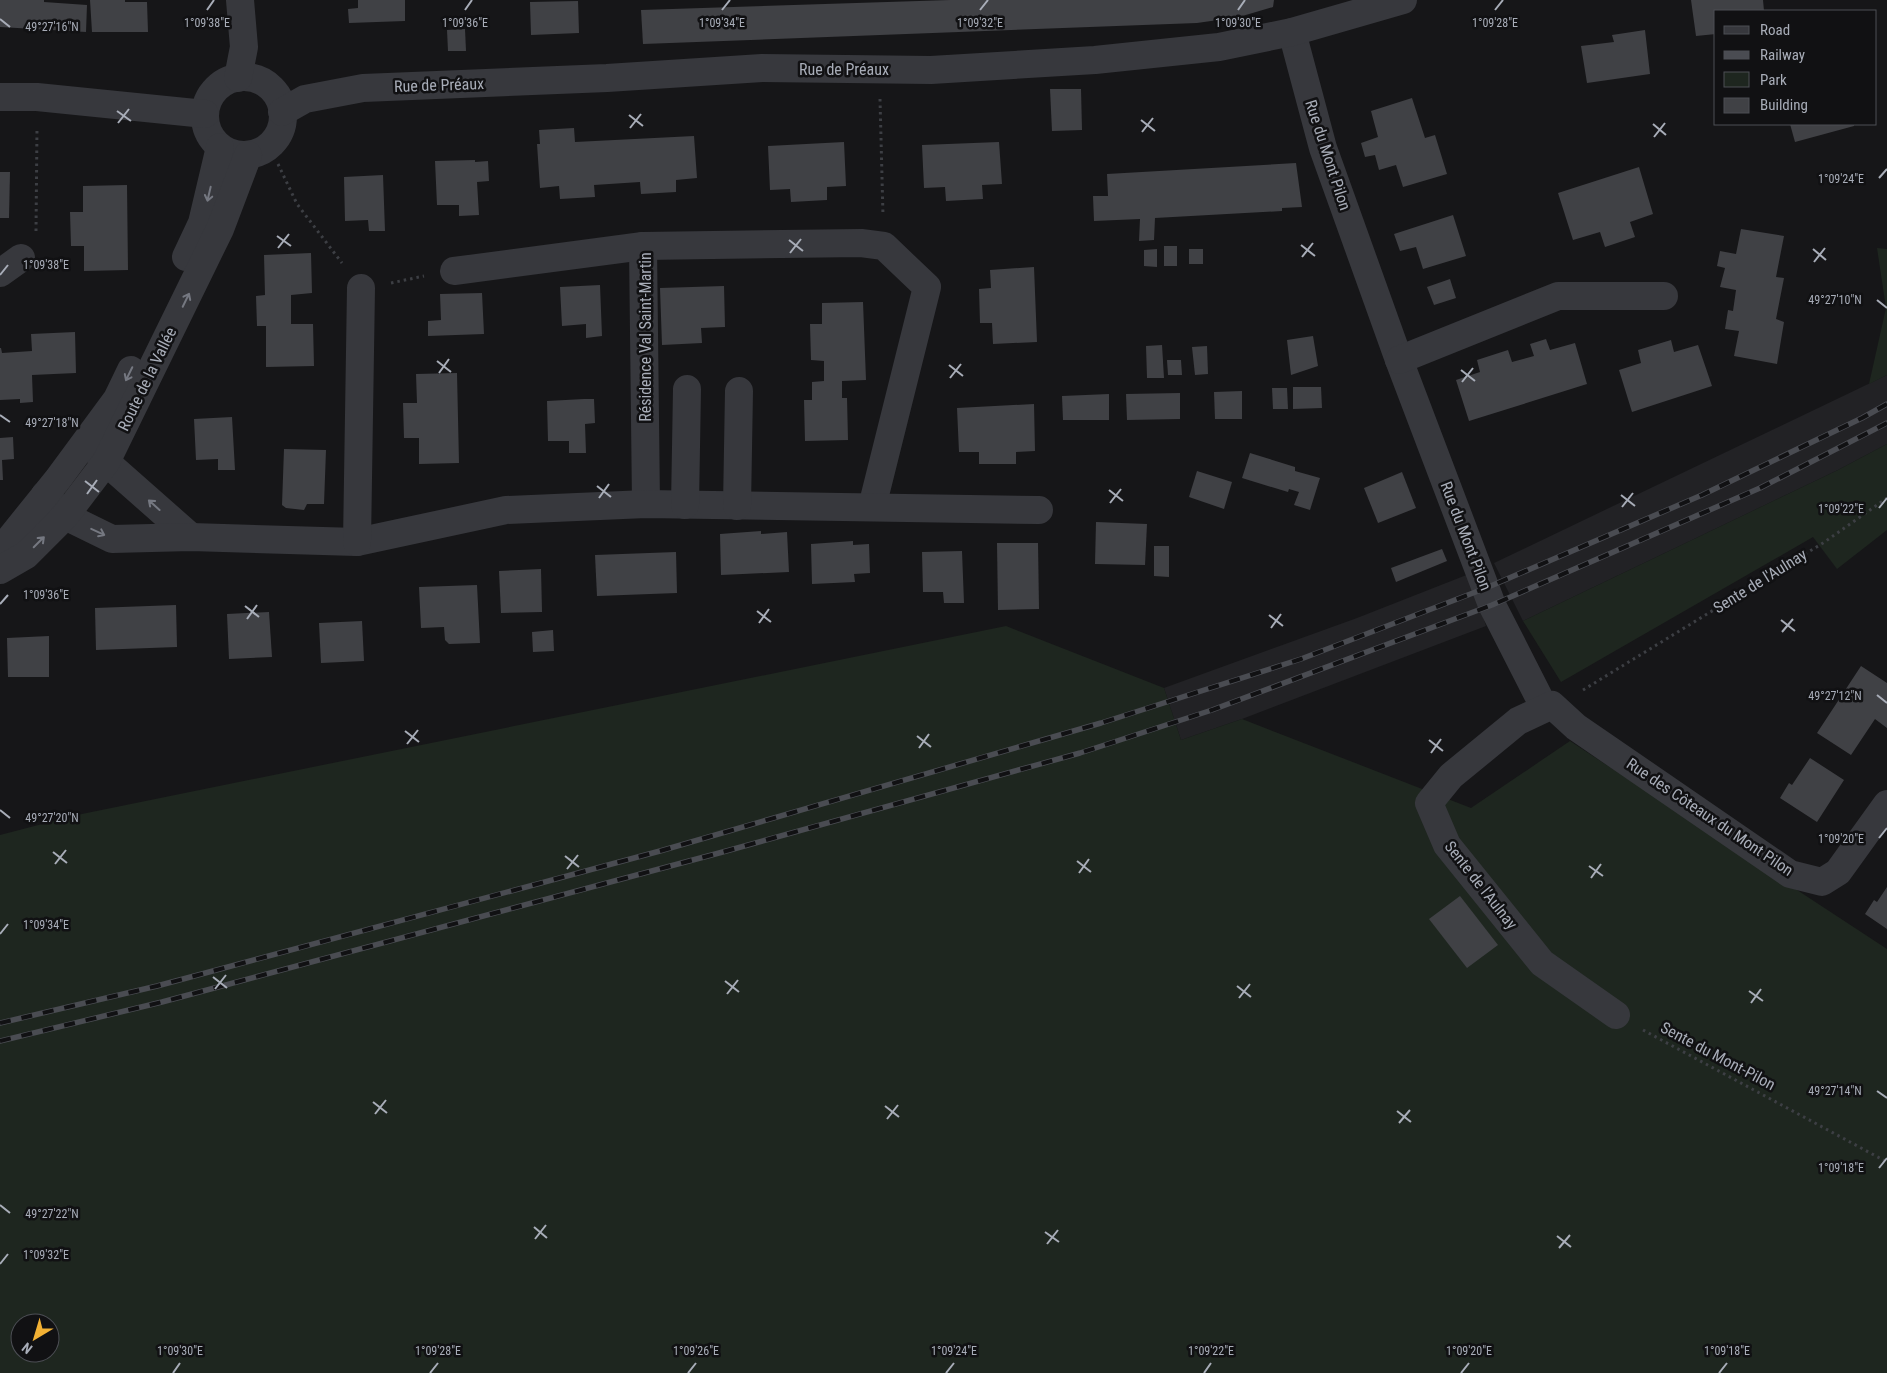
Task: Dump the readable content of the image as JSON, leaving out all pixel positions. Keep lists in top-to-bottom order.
{
  "streets": {
    "street": [
      "Rue de Préaux",
      "Rue du Mont Pilon",
      "Résidence Val Saint-Martin",
      "Route de la Vallée",
      "Sente de l'Aulnay",
      "Rue des Côteaux du Mont Pilon"
    ],
    "path": ["Sente du Mont-Pilon"]
  },
  "crossings": [
    ["Rue de Préaux", "Rue du Mont Pilon"],
    ["Rue de Préaux", "Route de la Vallée"],
    ["Rue du Mont Pilon", "Sente de l'Aulnay"],
    ["Rue du Mont Pilon", "Rue des Côteaux du Mont Pilon"],
    ["Sente de l'Aulnay", "Rue des Côteaux du Mont Pilon"],
    ["Sente de l'Aulnay", "Sente du Mont-Pilon"]
  ],
  "legend": [
    "Road",
    "Railway",
    "Park",
    "Building"
  ],
  "north": "bottom left",
  "coordinates": [
    "1°09'38\"E",
    "1°09'36\"E",
    "1°09'34\"E",
    "1°09'32\"E",
    "1°09'30\"E",
    "1°09'28\"E",
    "49°27'16\"N",
    "1°09'24\"E",
    "49°27'10\"N",
    "49°27'18\"N",
    "1°09'22\"E",
    "49°27'12\"N",
    "49°27'20\"N",
    "1°09'20\"E",
    "49°27'14\"N",
    "1°09'18\"E",
    "49°27'22\"N",
    "1°09'26\"E"
  ]
}
